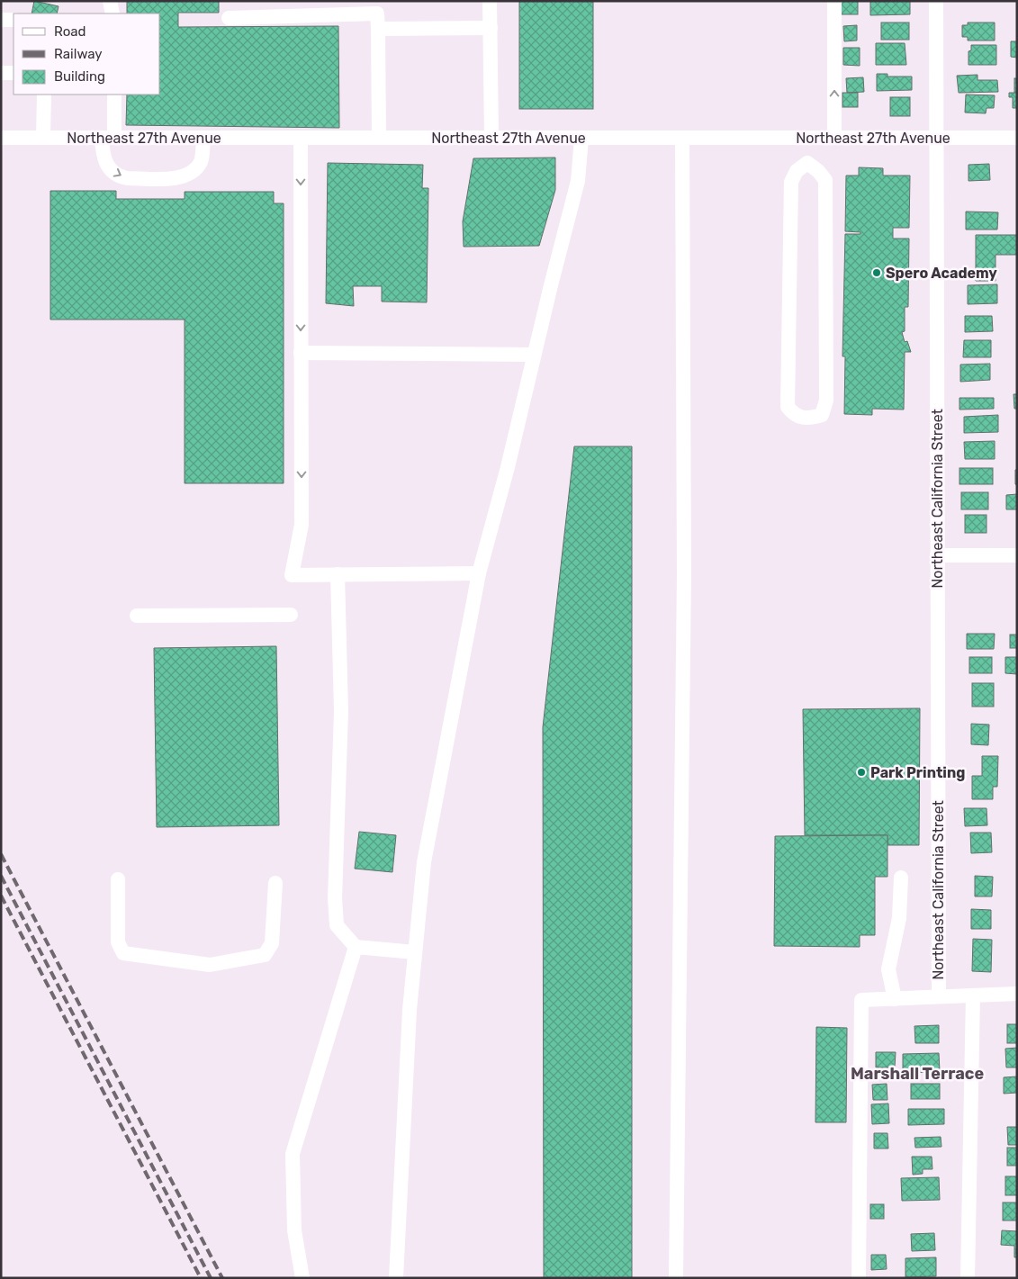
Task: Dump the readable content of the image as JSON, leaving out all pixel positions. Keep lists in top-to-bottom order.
{
  "streets": {
    "street": ["Northeast 27th Avenue", "Northeast California Street"]
  },
  "crossings": [
    ["Northeast 27th Avenue", "Northeast California Street"]
  ],
  "districts": ["Marshall Terrace"],
  "places": ["Spero Academy", "Park Printing"],
  "legend": ["Road", "Railway", "Building"]
}
